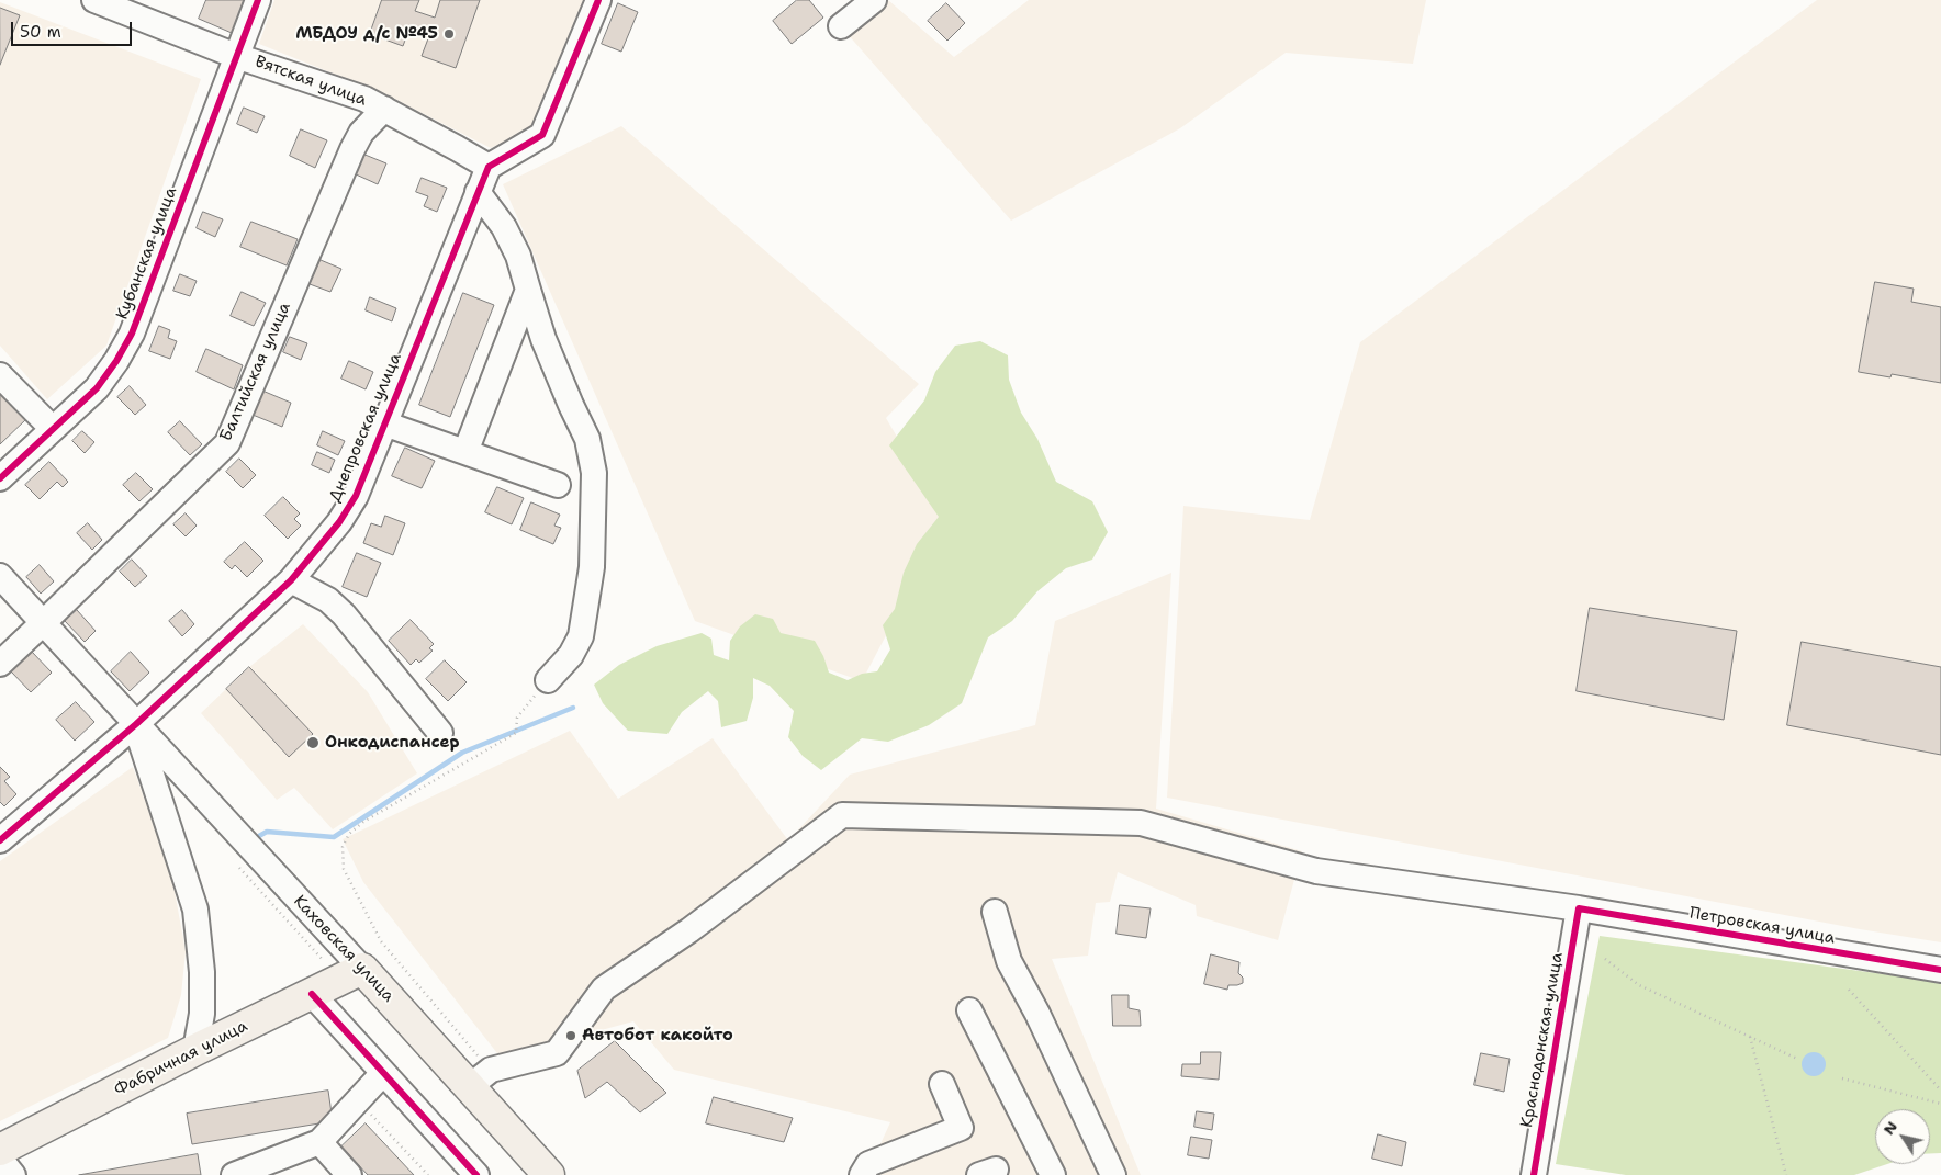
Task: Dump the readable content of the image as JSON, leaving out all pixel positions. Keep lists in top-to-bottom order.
{
  "streets": {
    "main road": ["Каховская улица", "Фабричная улица"],
    "street": [
      "Вятская улица",
      "Кубанская улица",
      "Балтийская улица",
      "Днепровская улица",
      "Петровская улица",
      "Краснодонская улица"
    ]
  },
  "crossings": [
    ["Вятская улица", "Кубанская улица"],
    ["Вятская улица", "Балтийская улица"],
    ["Вятская улица", "Днепровская улица"],
    ["Днепровская улица", "Каховская улица"],
    ["Петровская улица", "Каховская улица"],
    ["Петровская улица", "Краснодонская улица"],
    ["Каховская улица", "Фабричная улица"]
  ],
  "places": ["МБДОУ д/с №45", "Онкодиспансер", "Автобот какойто"],
  "scale_bar": "50 m",
  "north": "top left"
}
